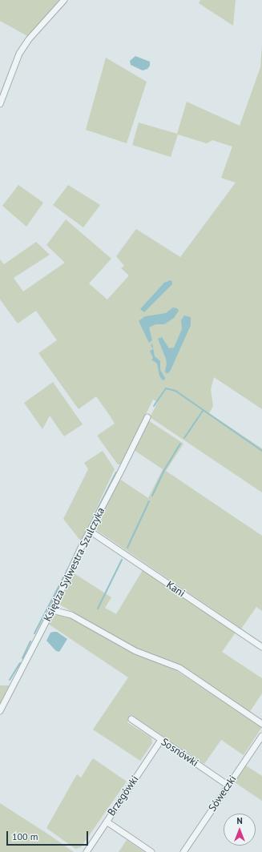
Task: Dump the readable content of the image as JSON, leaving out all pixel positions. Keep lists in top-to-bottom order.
{
  "streets": {
    "street": [
      "Księdza Sylwestra Szulczyka",
      "Kani",
      "Sosnówki",
      "Sóweczki",
      "Brzegówki"
    ]
  },
  "crossings": [
    ["Księdza Sylwestra Szulczyka", "Kani"],
    ["Sosnówki", "Sóweczki"],
    ["Sosnówki", "Brzegówki"]
  ],
  "scale_bar": "100 m",
  "north": "top"
}
